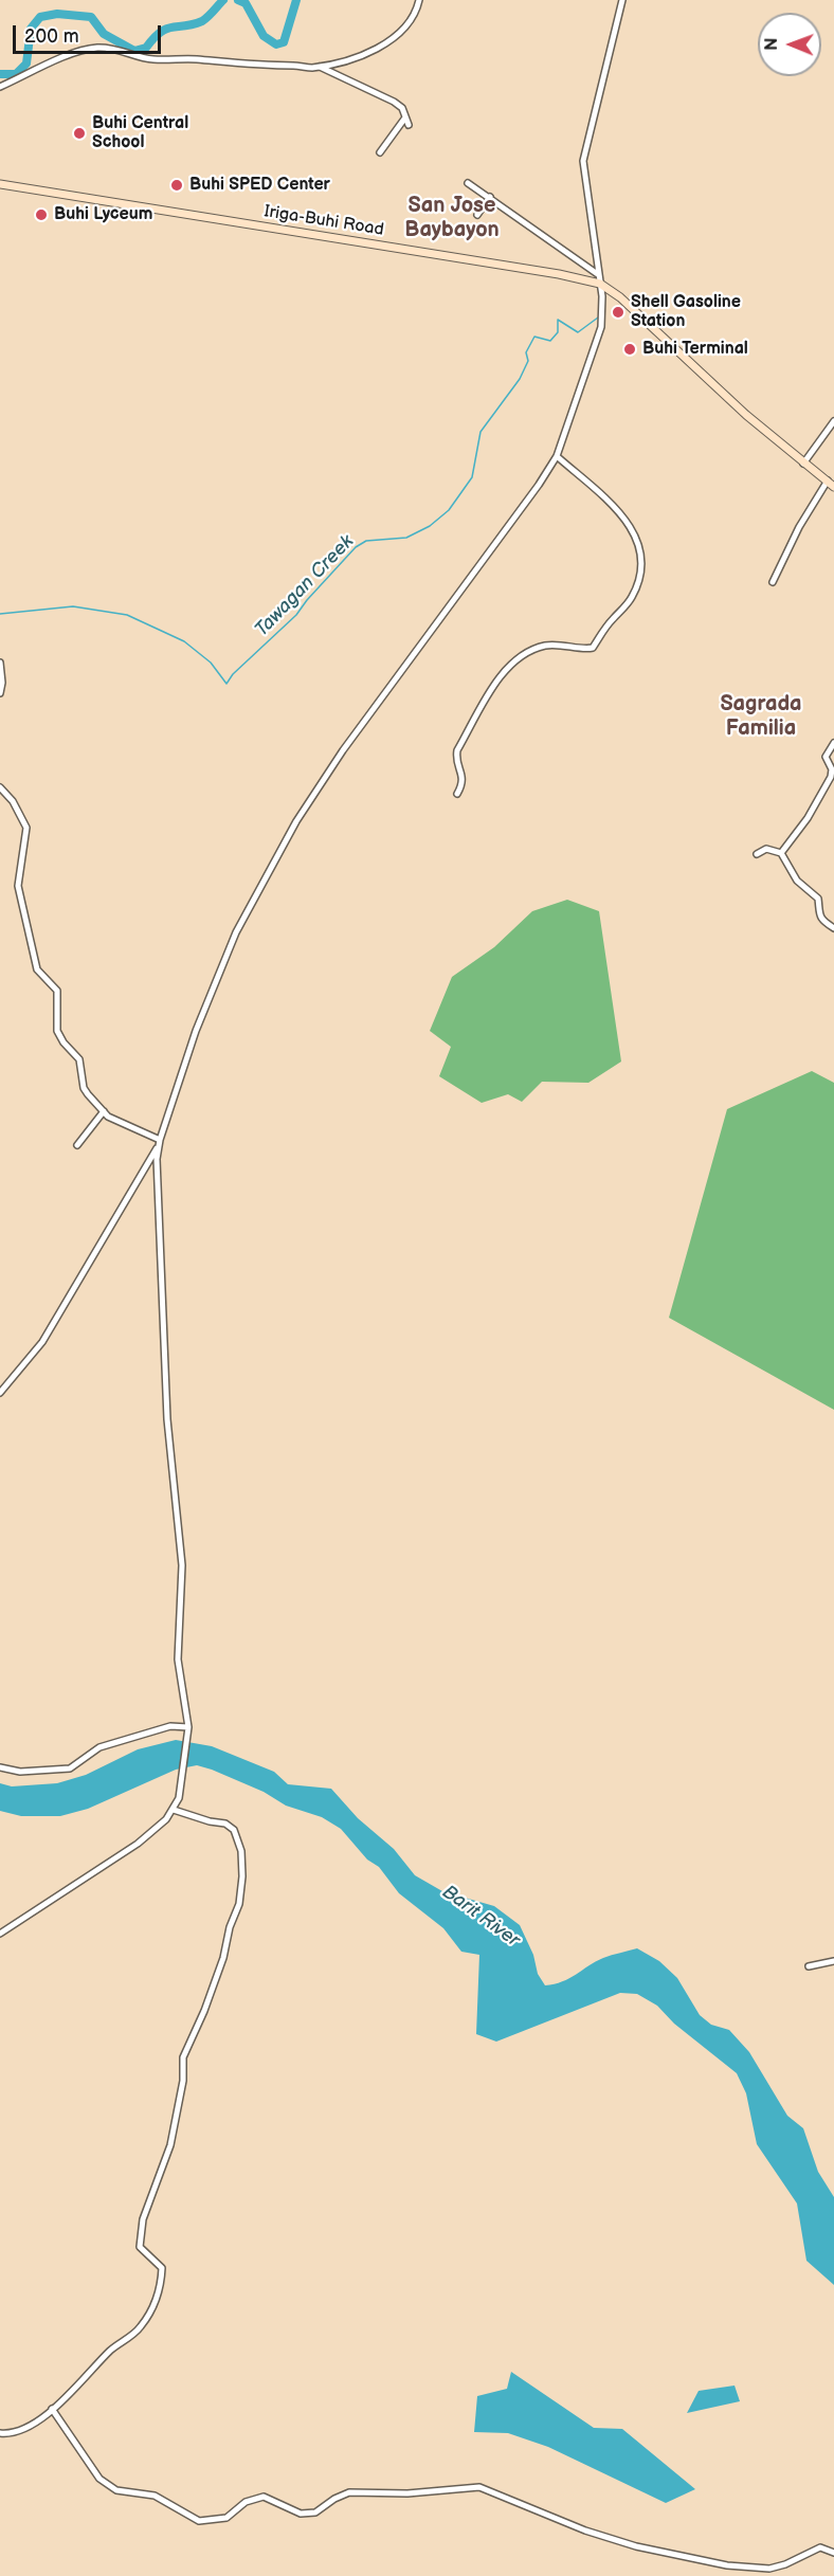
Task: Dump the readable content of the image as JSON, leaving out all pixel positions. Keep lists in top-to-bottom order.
{
  "streets": {
    "main road": ["Iriga-Buhi Road"]
  },
  "districts": ["San Jose Baybayon", "Sagrada Familia"],
  "water": ["Tawagan Creek", "Barit River"],
  "places": [
    "Buhi Central School",
    "Buhi SPED Center",
    "Buhi Lyceum",
    "Shell Gasoline Station",
    "Buhi Terminal"
  ],
  "scale_bar": "200 m",
  "north": "left"
}
